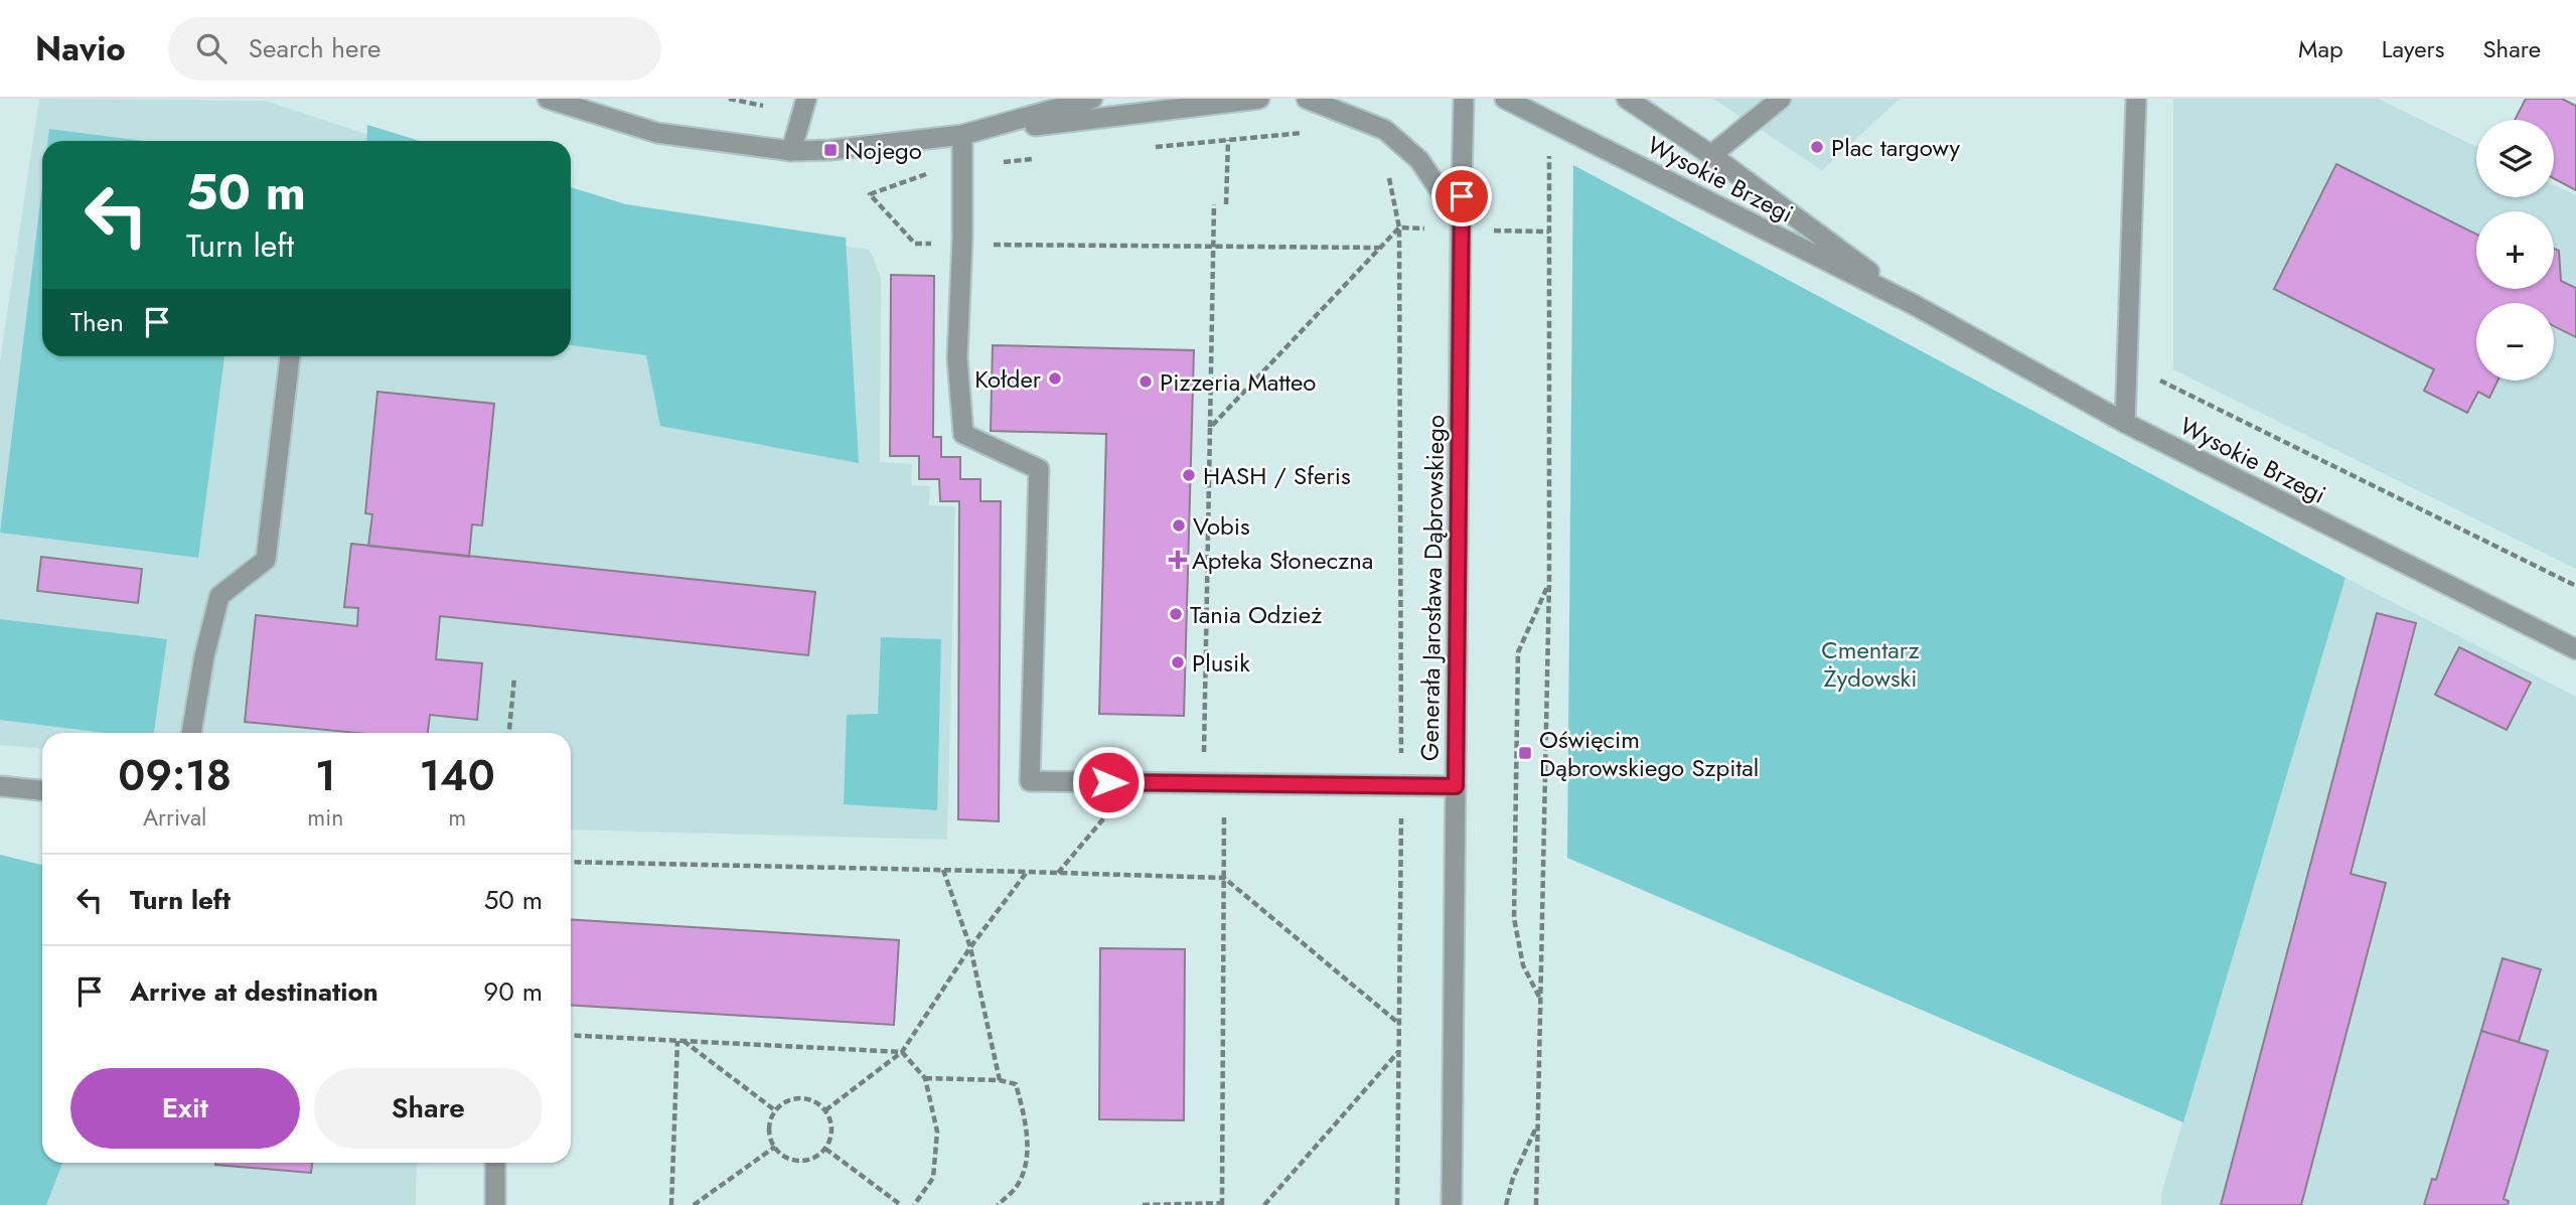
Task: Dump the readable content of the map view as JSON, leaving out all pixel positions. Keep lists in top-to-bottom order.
{
  "streets": {
    "street": ["Wysokie Brzegi", "Generała Jarosława Dąbrowskiego"]
  },
  "parks": ["Cmentarz Żydowski"],
  "places": {
    "other": [
      "Plac targowy",
      "Kołder",
      "Pizzeria Matteo",
      "HASH / Sferis",
      "Vobis",
      "Tania Odzież",
      "Plusik"
    ],
    "transit": ["Nojego", "Oświęcim Dąbrowskiego Szpital"],
    "health": ["Apteka Słoneczna"]
  },
  "page": {
    "header": "Navio",
    "search": "Search here",
    "nav": ["Map", "Layers", "Share"],
    "map_buttons": ["+", "−"],
    "turn": ["50 m", "Turn left"],
    "then": "Then",
    "eta": [
      "09:18",
      "Arrival",
      "1",
      "min",
      "140",
      "m"
    ],
    "list": [
      {
        "name": "Turn left",
        "value": "50 m"
      },
      {
        "name": "Arrive at destination",
        "value": "90 m"
      }
    ],
    "buttons": ["Exit", "Share"]
  }
}
